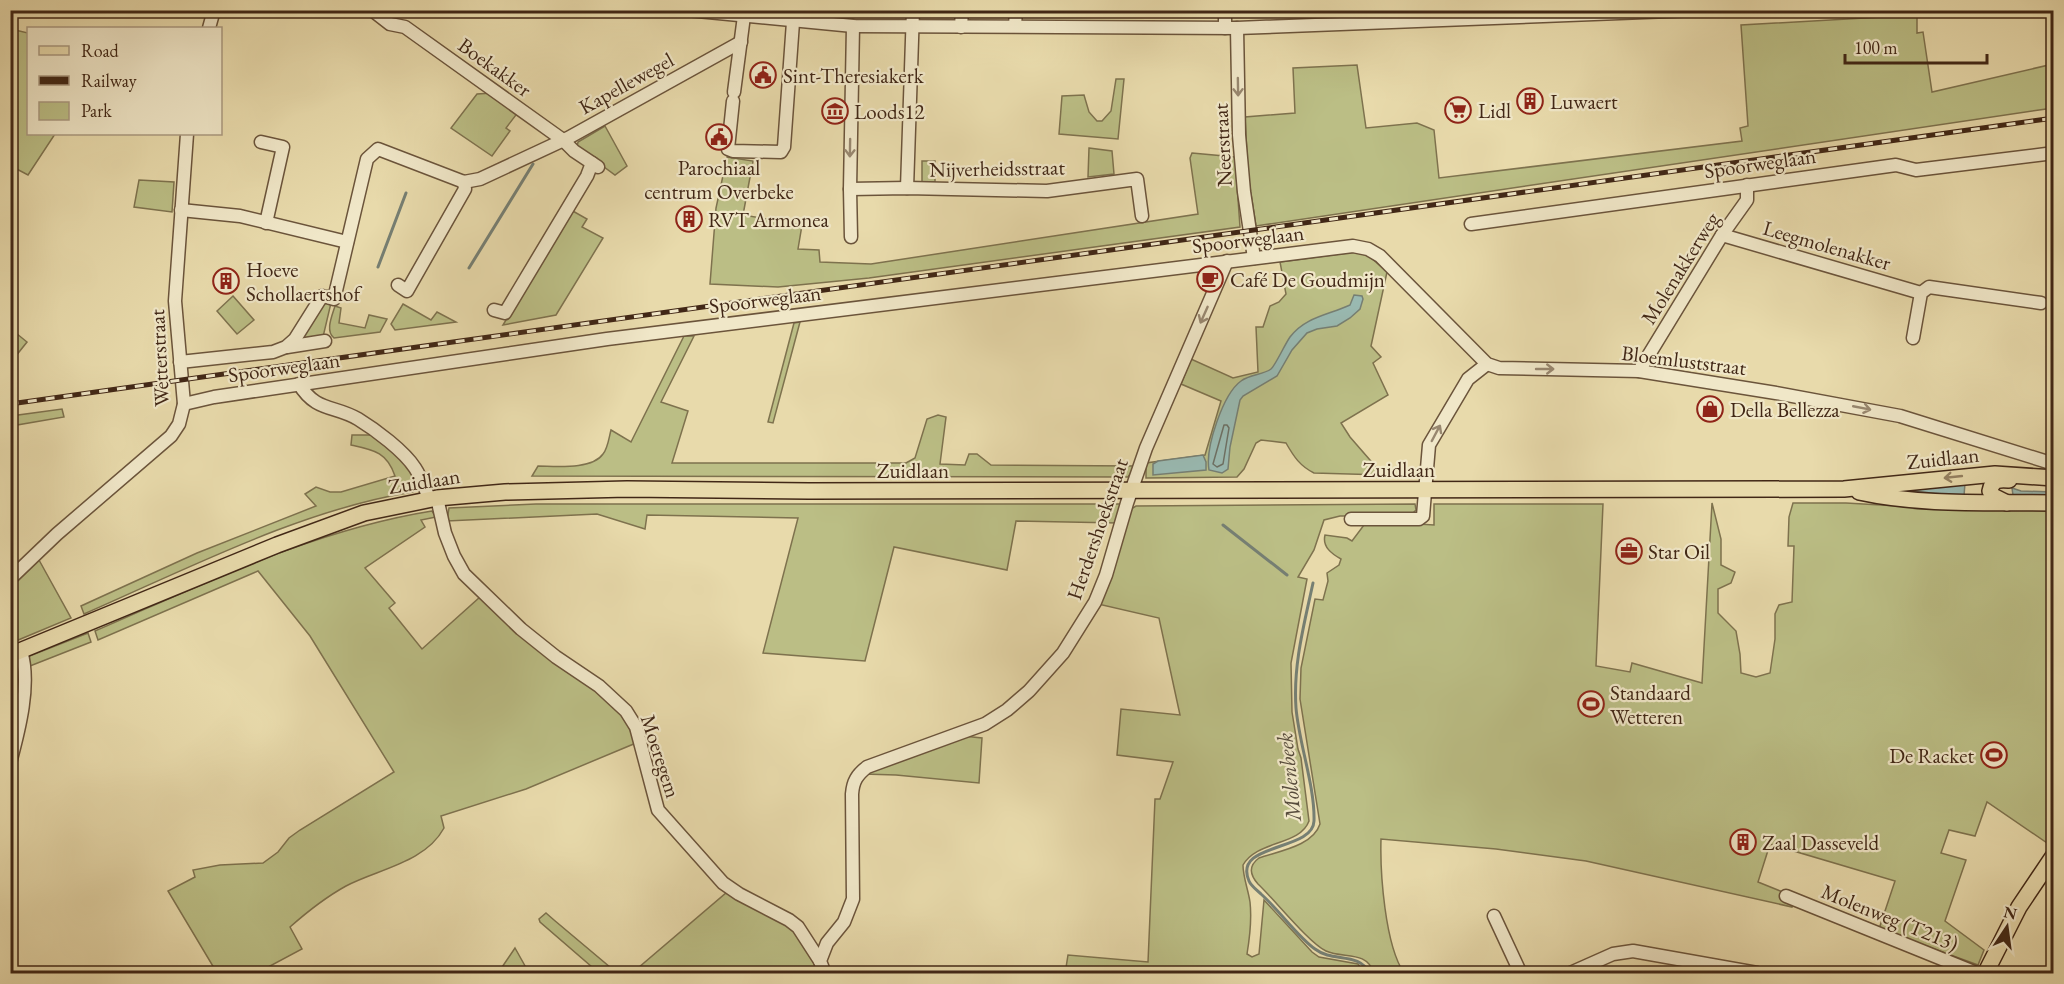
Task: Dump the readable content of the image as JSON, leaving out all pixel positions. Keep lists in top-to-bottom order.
{
  "streets": {
    "main road": ["Zuidlaan"],
    "street": [
      "Boekakker",
      "Kapellewegel",
      "Neerstraat",
      "Spoorweglaan",
      "Nijverheidsstraat",
      "Leegmolenakker",
      "Molenakkerweg",
      "Wetterstraat",
      "Bloemluststraat",
      "Herdershoekstraat",
      "Moeregem",
      "Molenweg (T213)"
    ]
  },
  "crossings": [
    ["Boekakker", "Kapellewegel"],
    ["Neerstraat", "Spoorweglaan"],
    ["Spoorweglaan", "Molenakkerweg"],
    ["Spoorweglaan", "Wetterstraat"],
    ["Spoorweglaan", "Bloemluststraat"],
    ["Spoorweglaan", "Herdershoekstraat"],
    ["Spoorweglaan", "Moeregem"],
    ["Leegmolenakker", "Molenakkerweg"],
    ["Molenakkerweg", "Bloemluststraat"],
    ["Bloemluststraat", "Zuidlaan"],
    ["Zuidlaan", "Herdershoekstraat"],
    ["Zuidlaan", "Moeregem"],
    ["Herdershoekstraat", "Moeregem"]
  ],
  "one_way": ["Neerstraat", "Bloemluststraat"],
  "water": ["Molenbeek"],
  "places": {
    "public building": ["Sint-Theresiakerk", "Parochiaal centrum Overbeke"],
    "building": [
      "Luwaert",
      "RVT Armonea",
      "Hoeve Schollaertshof",
      "Zaal Dasseveld"
    ],
    "supermarket": ["Lidl"],
    "museum": ["Loods12"],
    "cafe": ["Café De Goudmijn"],
    "shop": ["Della Bellezza"],
    "office": ["Star Oil"],
    "sports": ["Standaard Wetteren", "De Racket"]
  },
  "legend": ["Road", "Railway", "Park"],
  "scale_bar": "100 m",
  "north": "top"
}
